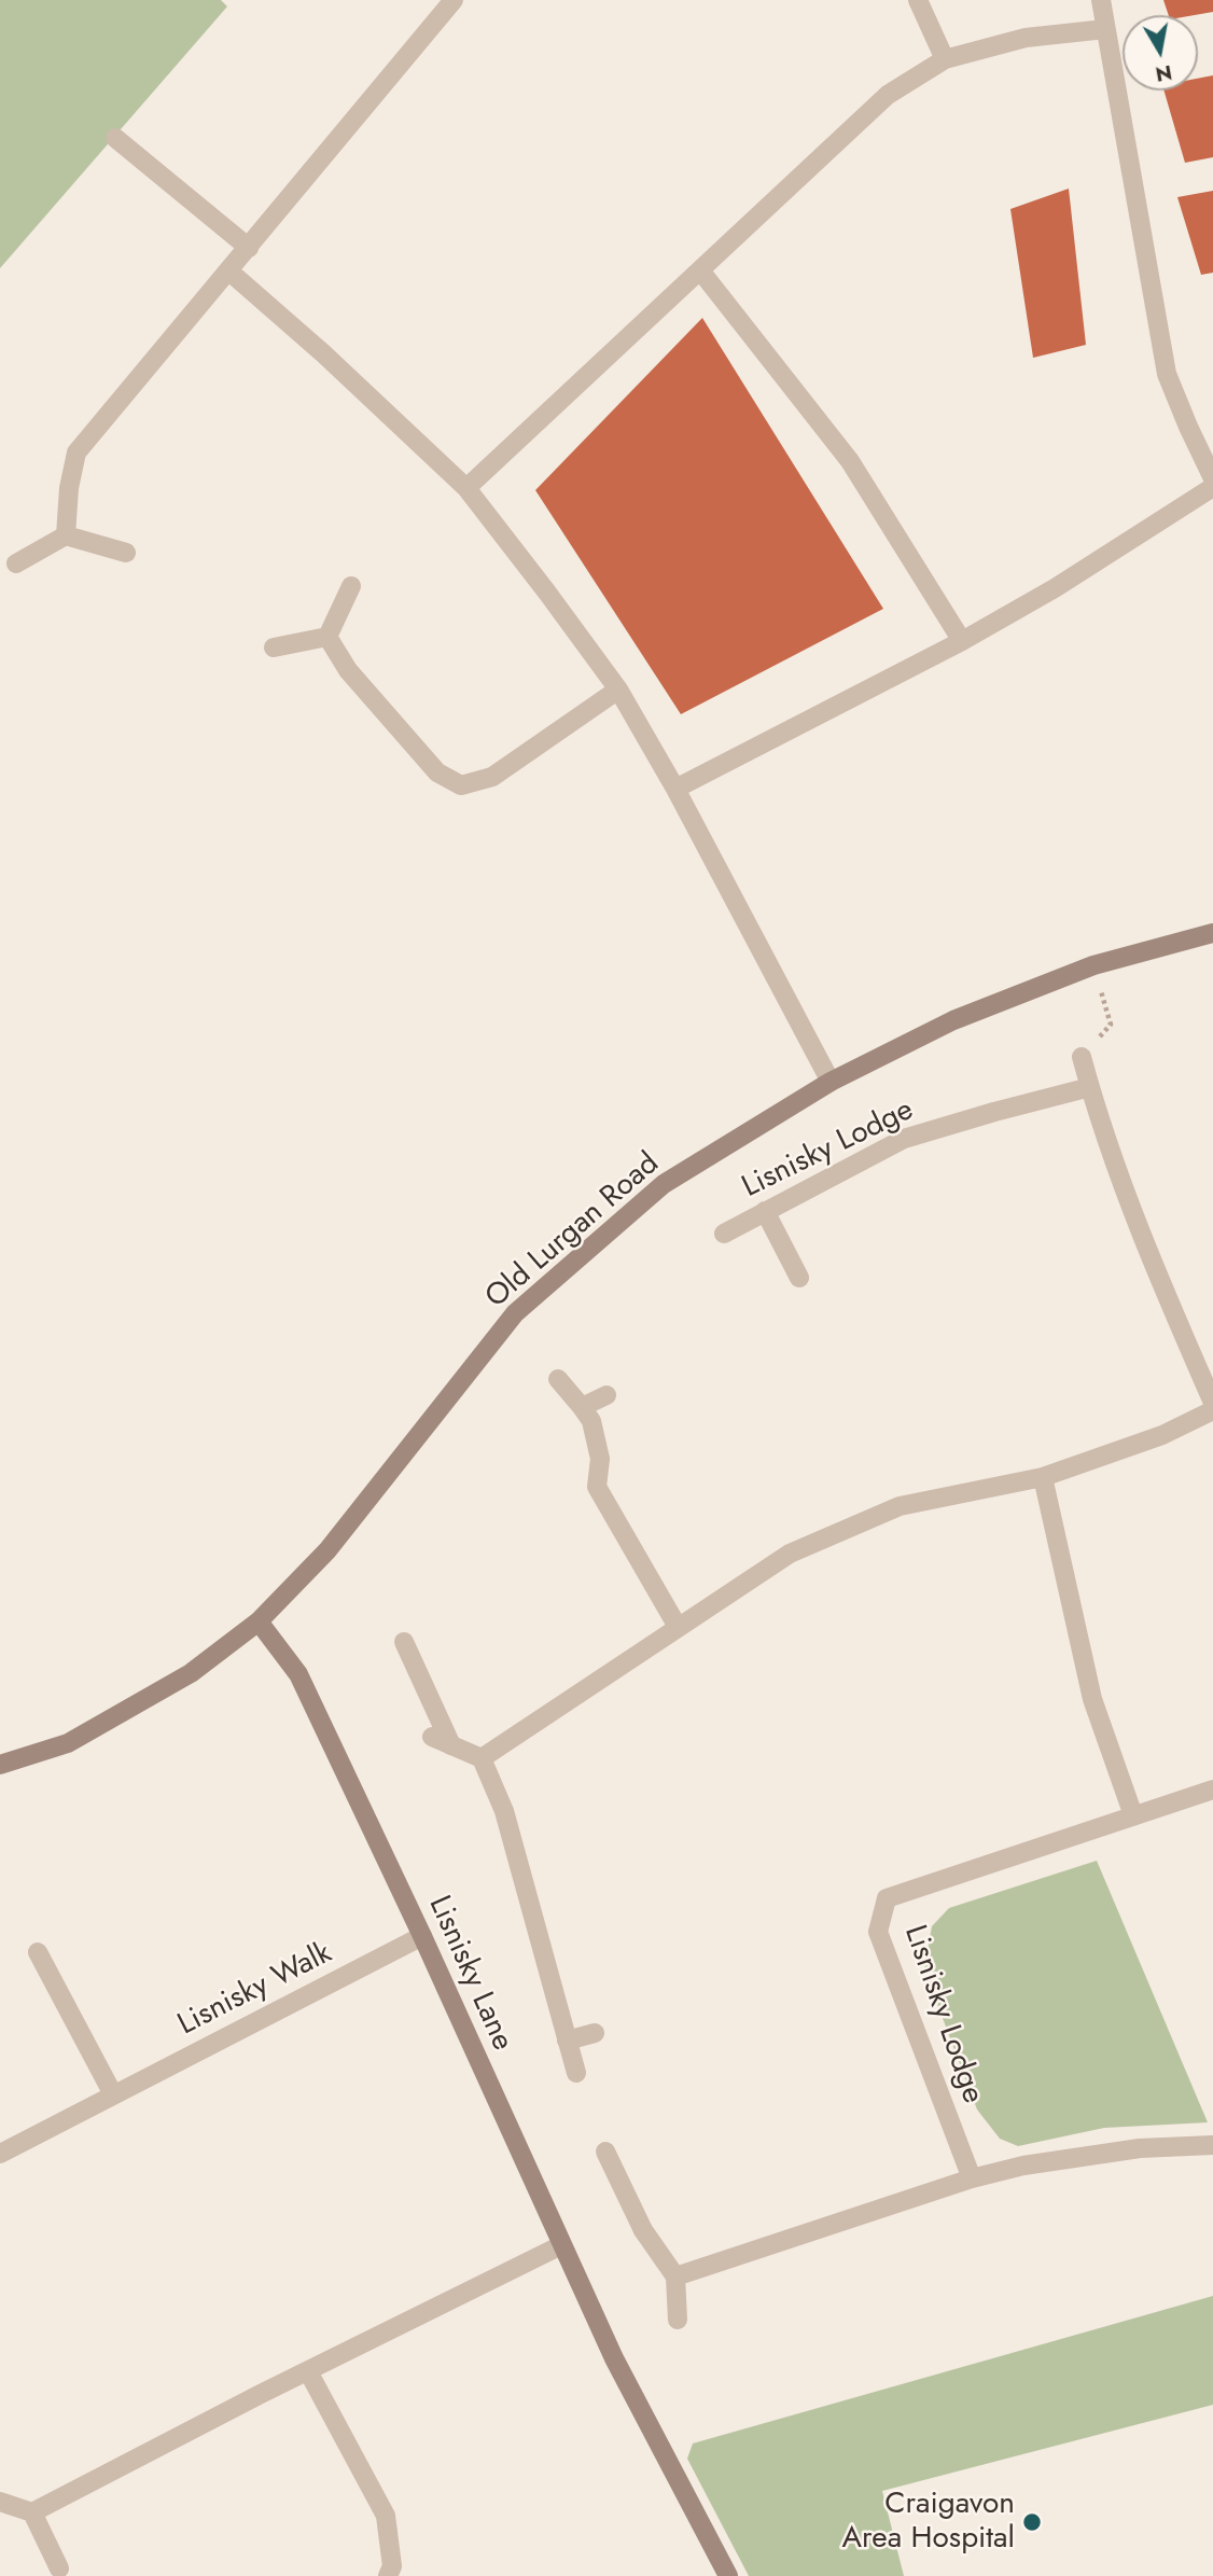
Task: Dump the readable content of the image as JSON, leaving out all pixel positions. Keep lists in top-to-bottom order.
{
  "streets": {
    "street": [
      "Lisnisky Lodge",
      "Old Lurgan Road",
      "Lisnisky Lane",
      "Lisnisky Walk"
    ]
  },
  "crossings": [
    ["Old Lurgan Road", "Lisnisky Lane"],
    ["Lisnisky Lane", "Lisnisky Walk"]
  ],
  "places": ["Craigavon Area Hospital"],
  "north": "bottom"
}
